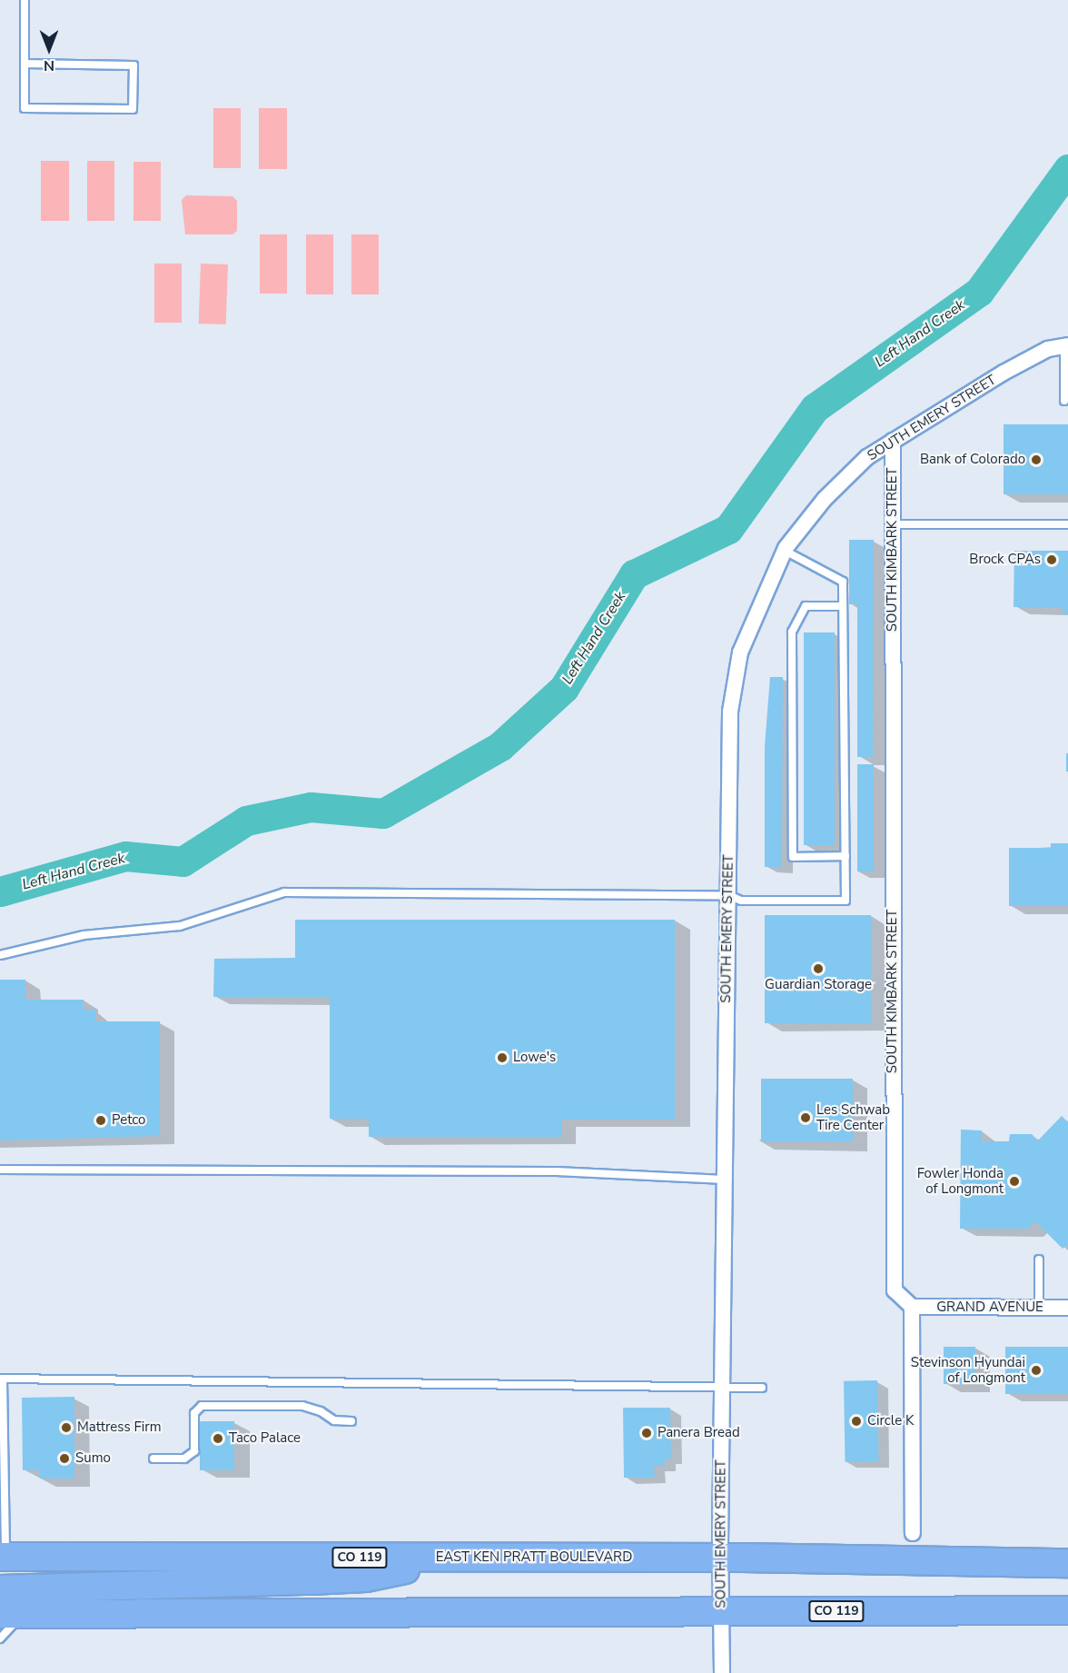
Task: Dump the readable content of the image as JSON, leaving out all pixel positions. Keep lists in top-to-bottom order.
{
  "streets": {
    "highway": ["CO 119", "EAST KEN PRATT BOULEVARD"],
    "street": ["SOUTH EMERY STREET", "SOUTH KIMBARK STREET", "GRAND AVENUE"]
  },
  "crossings": [
    ["SOUTH EMERY STREET", "SOUTH KIMBARK STREET"],
    ["SOUTH EMERY STREET", "CO 119"],
    ["SOUTH EMERY STREET", "EAST KEN PRATT BOULEVARD"],
    ["SOUTH KIMBARK STREET", "GRAND AVENUE"]
  ],
  "water": ["Left Hand Creek"],
  "places": [
    "Bank of Colorado",
    "Brock CPAs",
    "Guardian Storage",
    "Lowe's",
    "Les Schwab Tire Center",
    "Petco",
    "Fowler Honda of Longmont",
    "Stevinson Hyundai of Longmont",
    "Circle K",
    "Mattress Firm",
    "Panera Bread",
    "Taco Palace",
    "Sumo"
  ],
  "north": "bottom"
}
